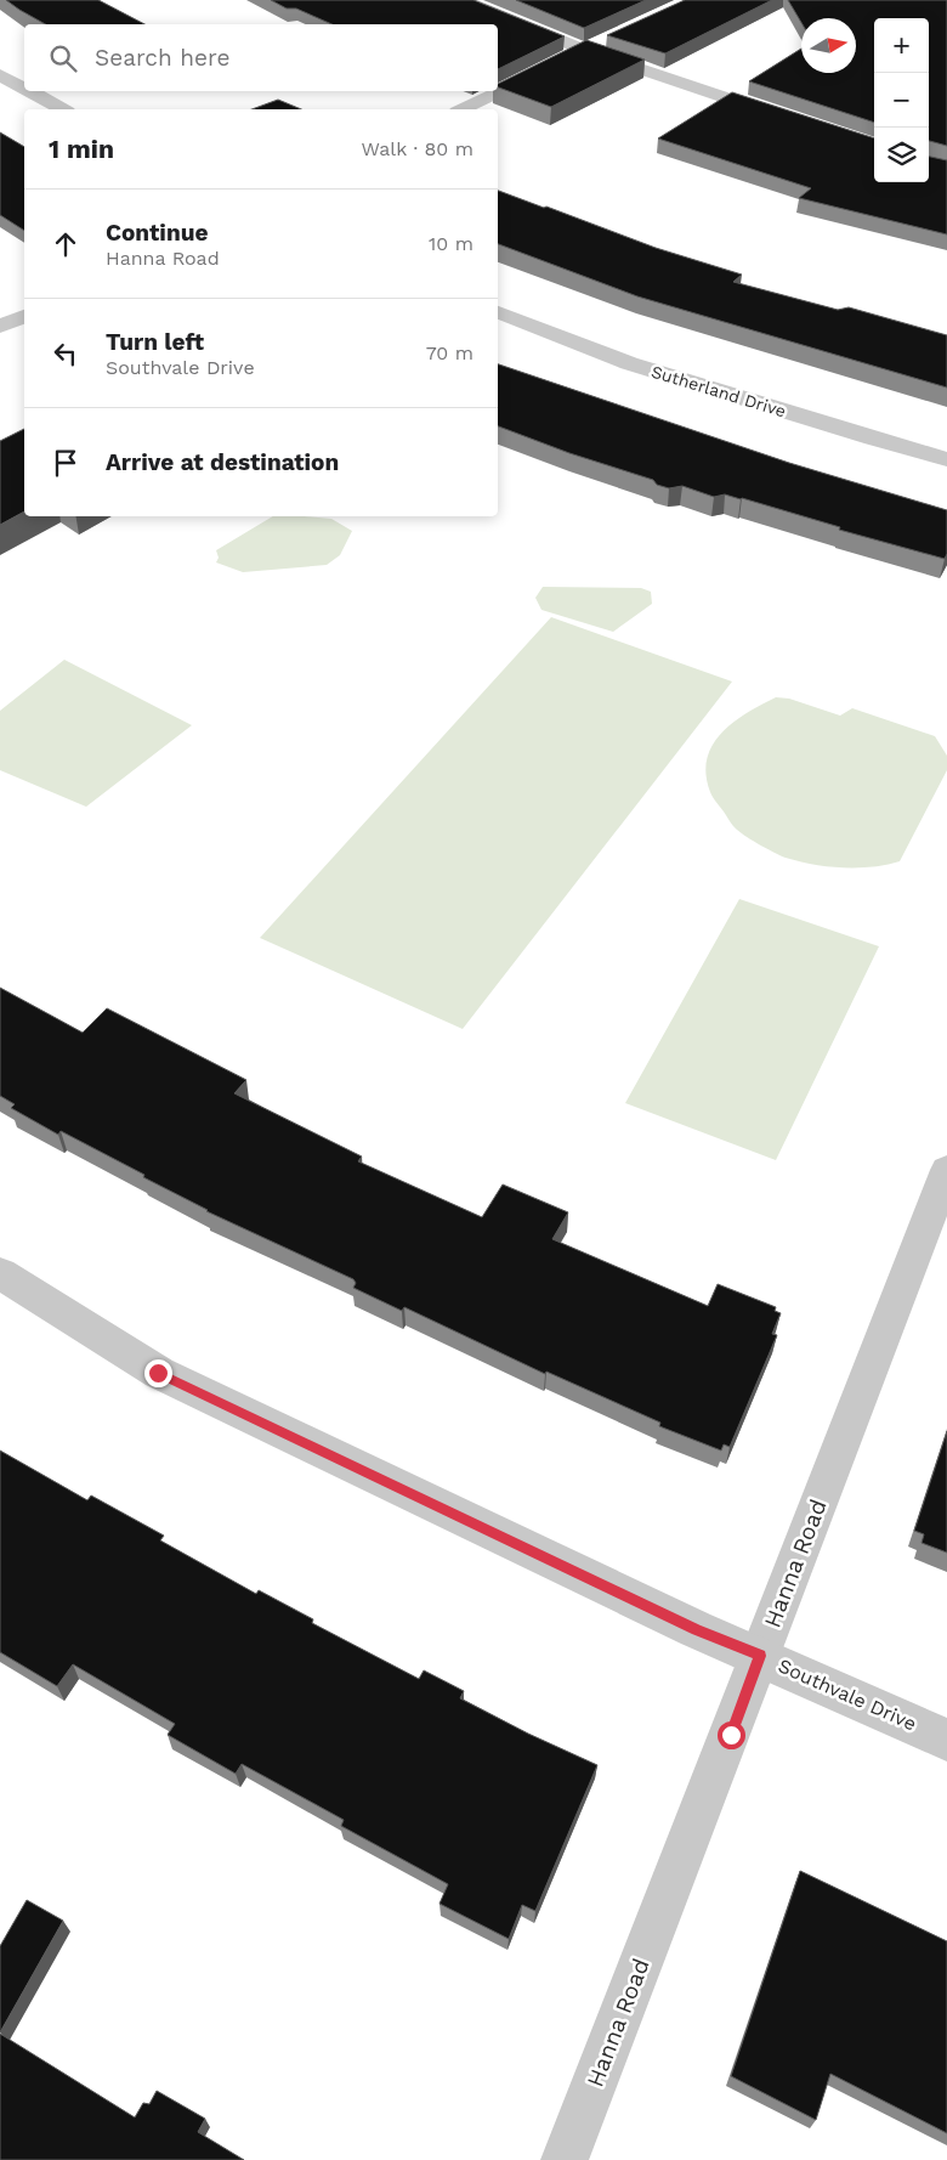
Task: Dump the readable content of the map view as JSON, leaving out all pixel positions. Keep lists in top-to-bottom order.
{
  "streets": {
    "street": ["Sutherland Drive", "Hanna Road", "Southvale Drive"]
  },
  "crossings": [
    ["Hanna Road", "Southvale Drive"]
  ],
  "north": "right",
  "page": {
    "map_buttons": ["+", "−"],
    "search": "Search here",
    "heading": ["1 min", "Walk · 80 m"],
    "list": [
      ["Continue", "Hanna Road", "10 m"],
      ["Turn left", "Southvale Drive", "70 m"],
      "Arrive at destination"
    ]
  }
}
